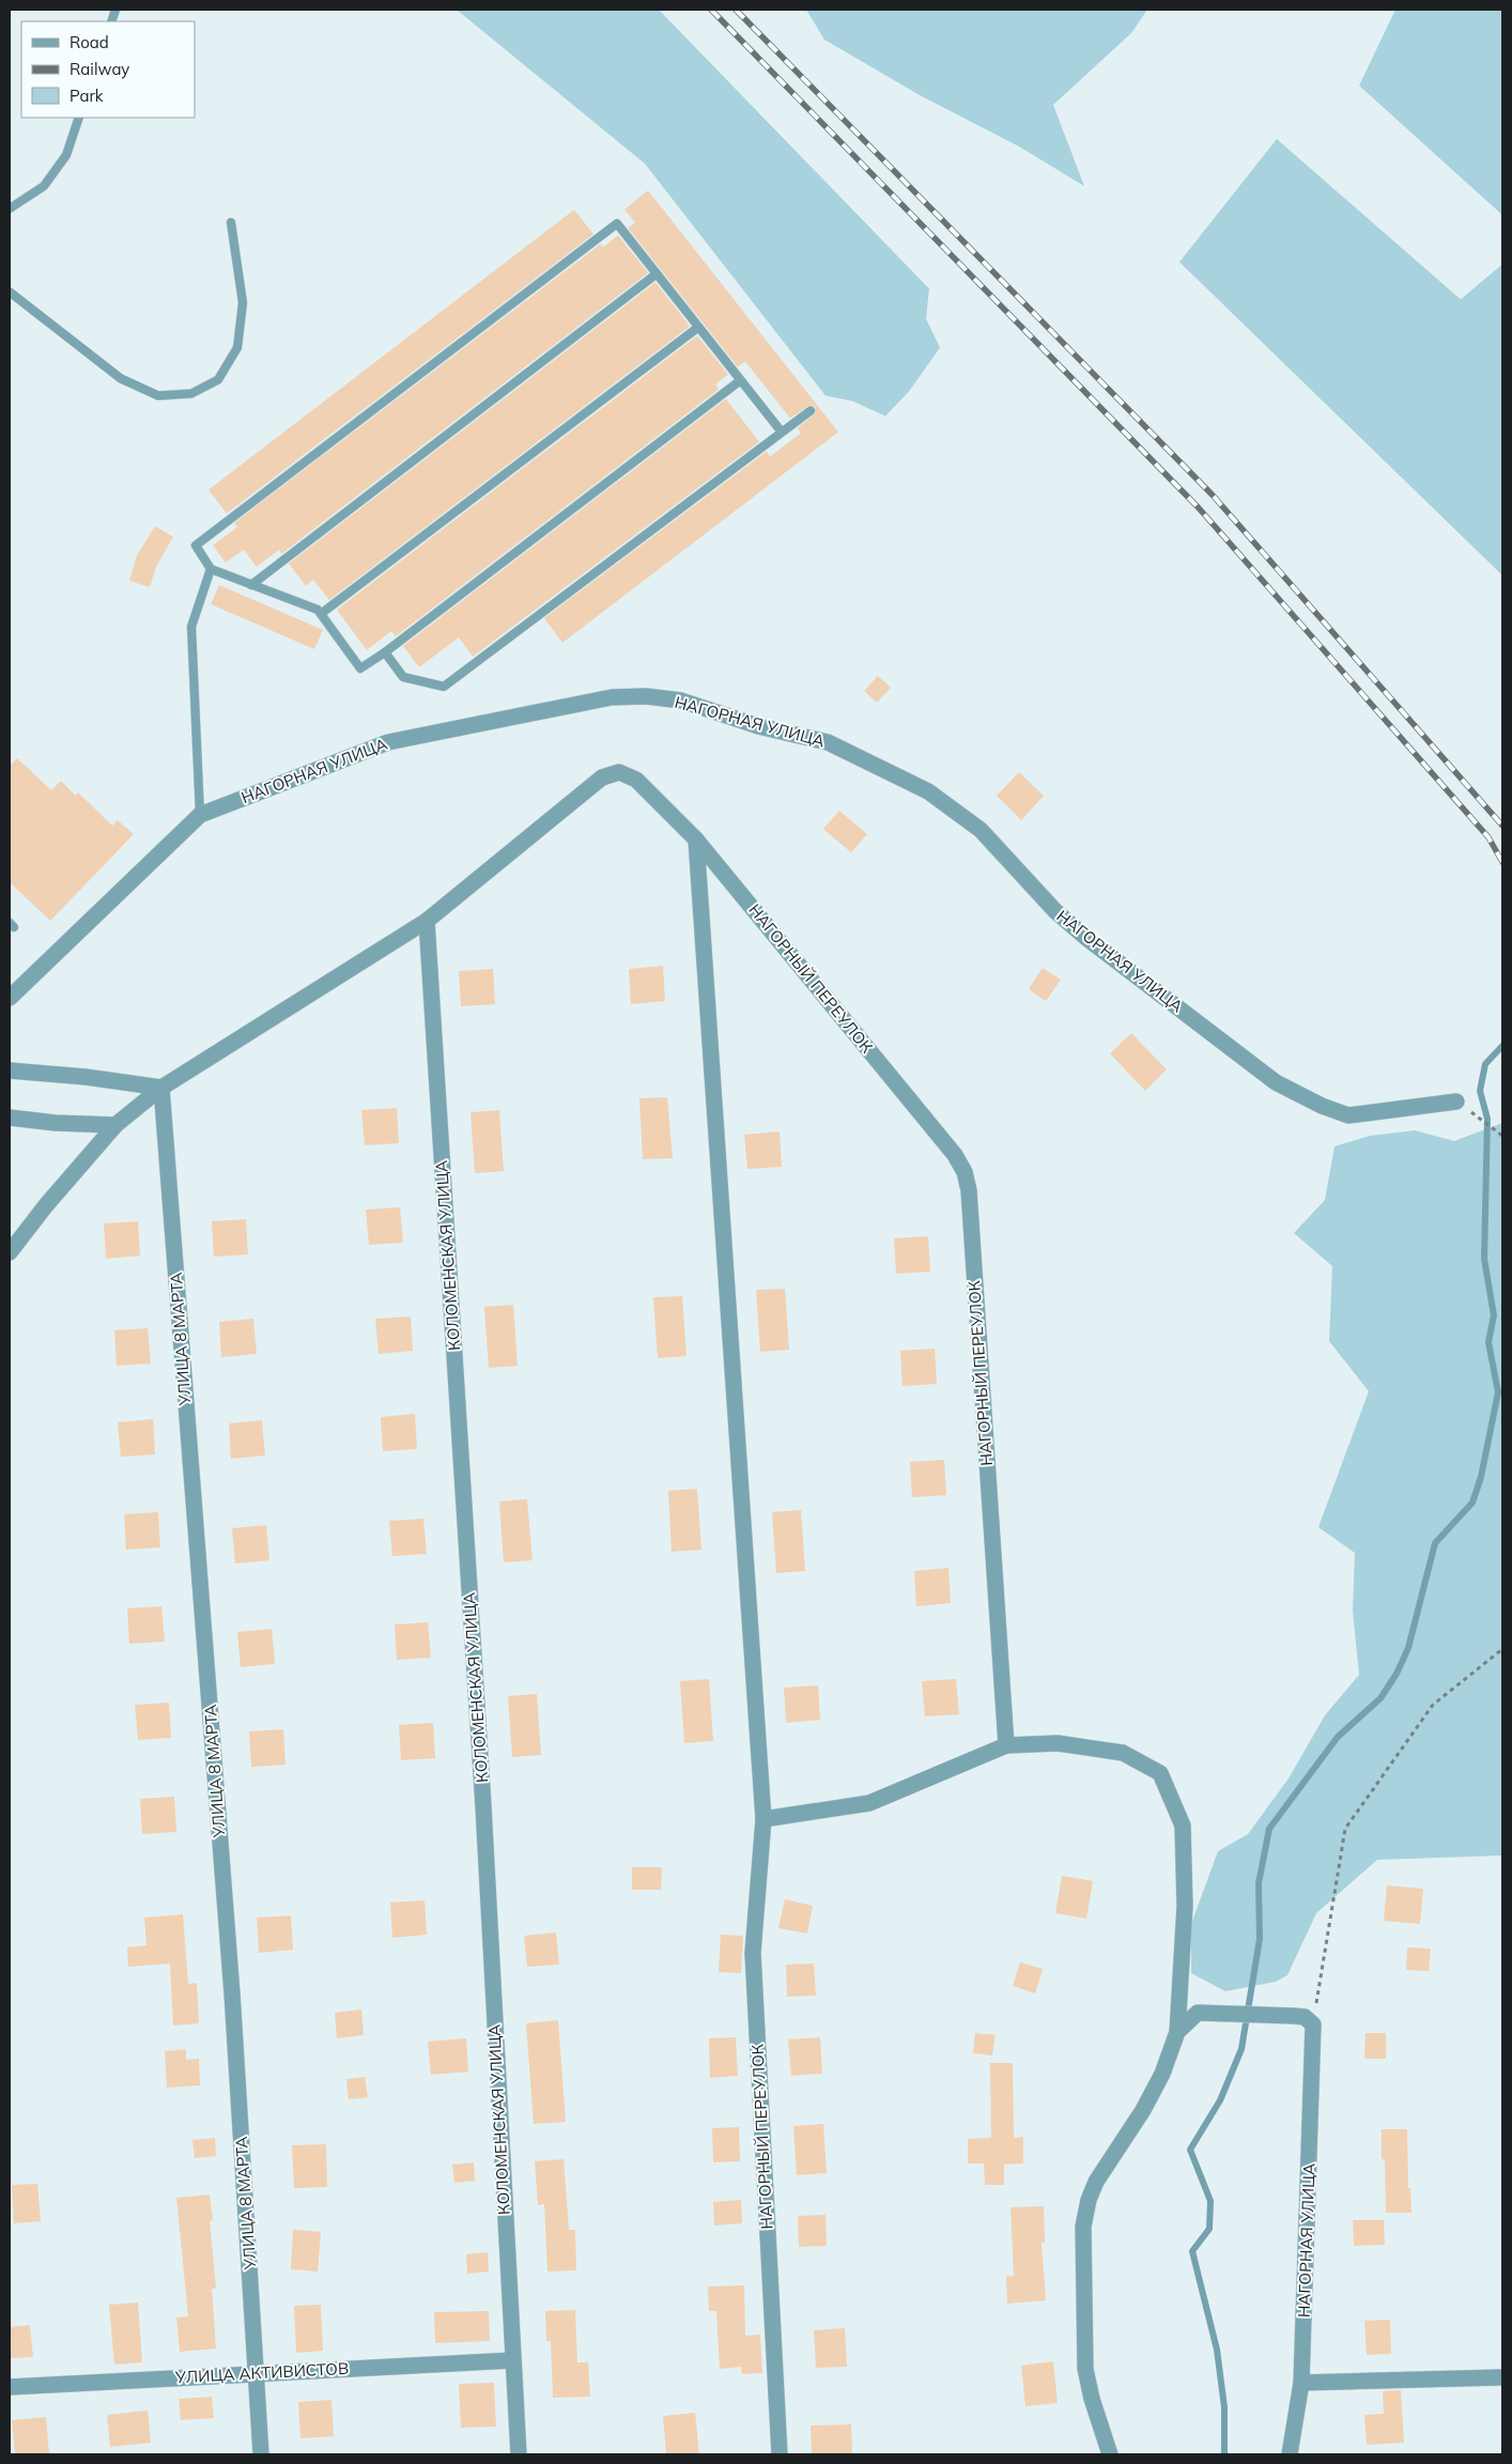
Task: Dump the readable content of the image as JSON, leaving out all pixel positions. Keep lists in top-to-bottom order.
{
  "streets": {
    "street": [
      "НАГОРНАЯ УЛИЦА",
      "НАГОРНЫЙ ПЕРЕУЛОК",
      "КОЛОМЕНСКАЯ УЛИЦА",
      "УЛИЦА 8 МАРТА",
      "УЛИЦА АКТИВИСТОВ"
    ]
  },
  "crossings": [
    ["НАГОРНЫЙ ПЕРЕУЛОК", "КОЛОМЕНСКАЯ УЛИЦА"],
    ["КОЛОМЕНСКАЯ УЛИЦА", "УЛИЦА АКТИВИСТОВ"],
    ["УЛИЦА 8 МАРТА", "УЛИЦА АКТИВИСТОВ"]
  ],
  "legend": ["Road", "Railway", "Park"]
}
